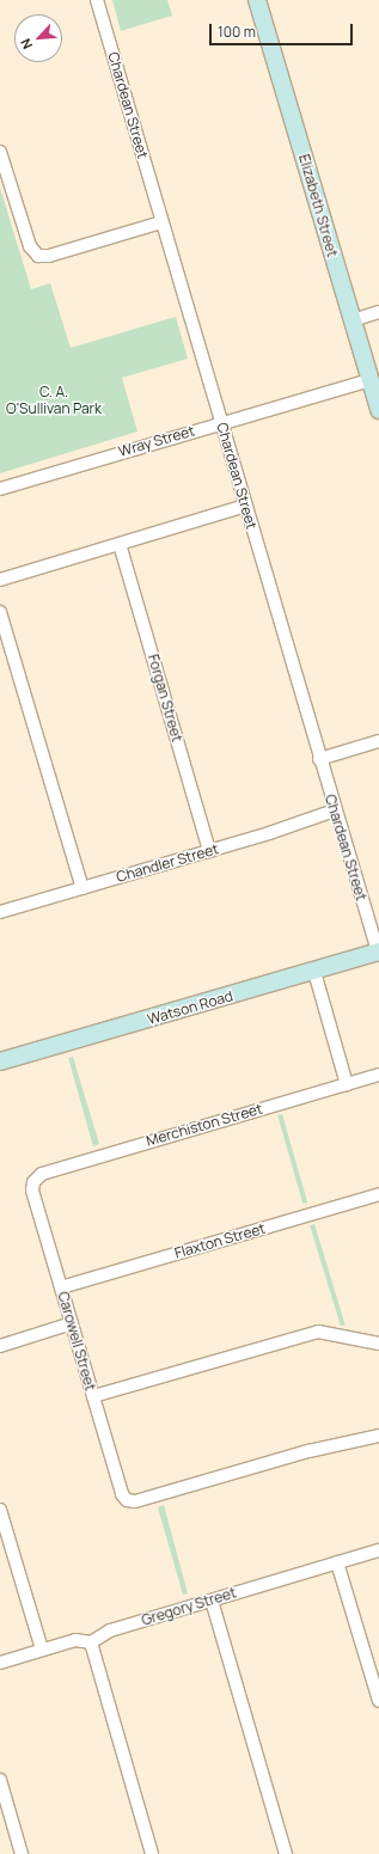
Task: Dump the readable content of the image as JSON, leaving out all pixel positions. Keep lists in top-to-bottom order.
{
  "streets": {
    "street": [
      "Chardean Street",
      "Elizabeth Street",
      "Wray Street",
      "Forgan Street",
      "Chandler Street",
      "Watson Road",
      "Merchiston Street",
      "Flaxton Street",
      "Carowell Street",
      "Gregory Street"
    ]
  },
  "crossings": [
    ["Chardean Street", "Wray Street"],
    ["Chardean Street", "Chandler Street"],
    ["Chardean Street", "Watson Road"],
    ["Elizabeth Street", "Wray Street"],
    ["Forgan Street", "Chandler Street"],
    ["Merchiston Street", "Carowell Street"],
    ["Flaxton Street", "Carowell Street"]
  ],
  "parks": ["C. A. O'Sullivan Park"],
  "scale_bar": "100 m",
  "north": "bottom left"
}
